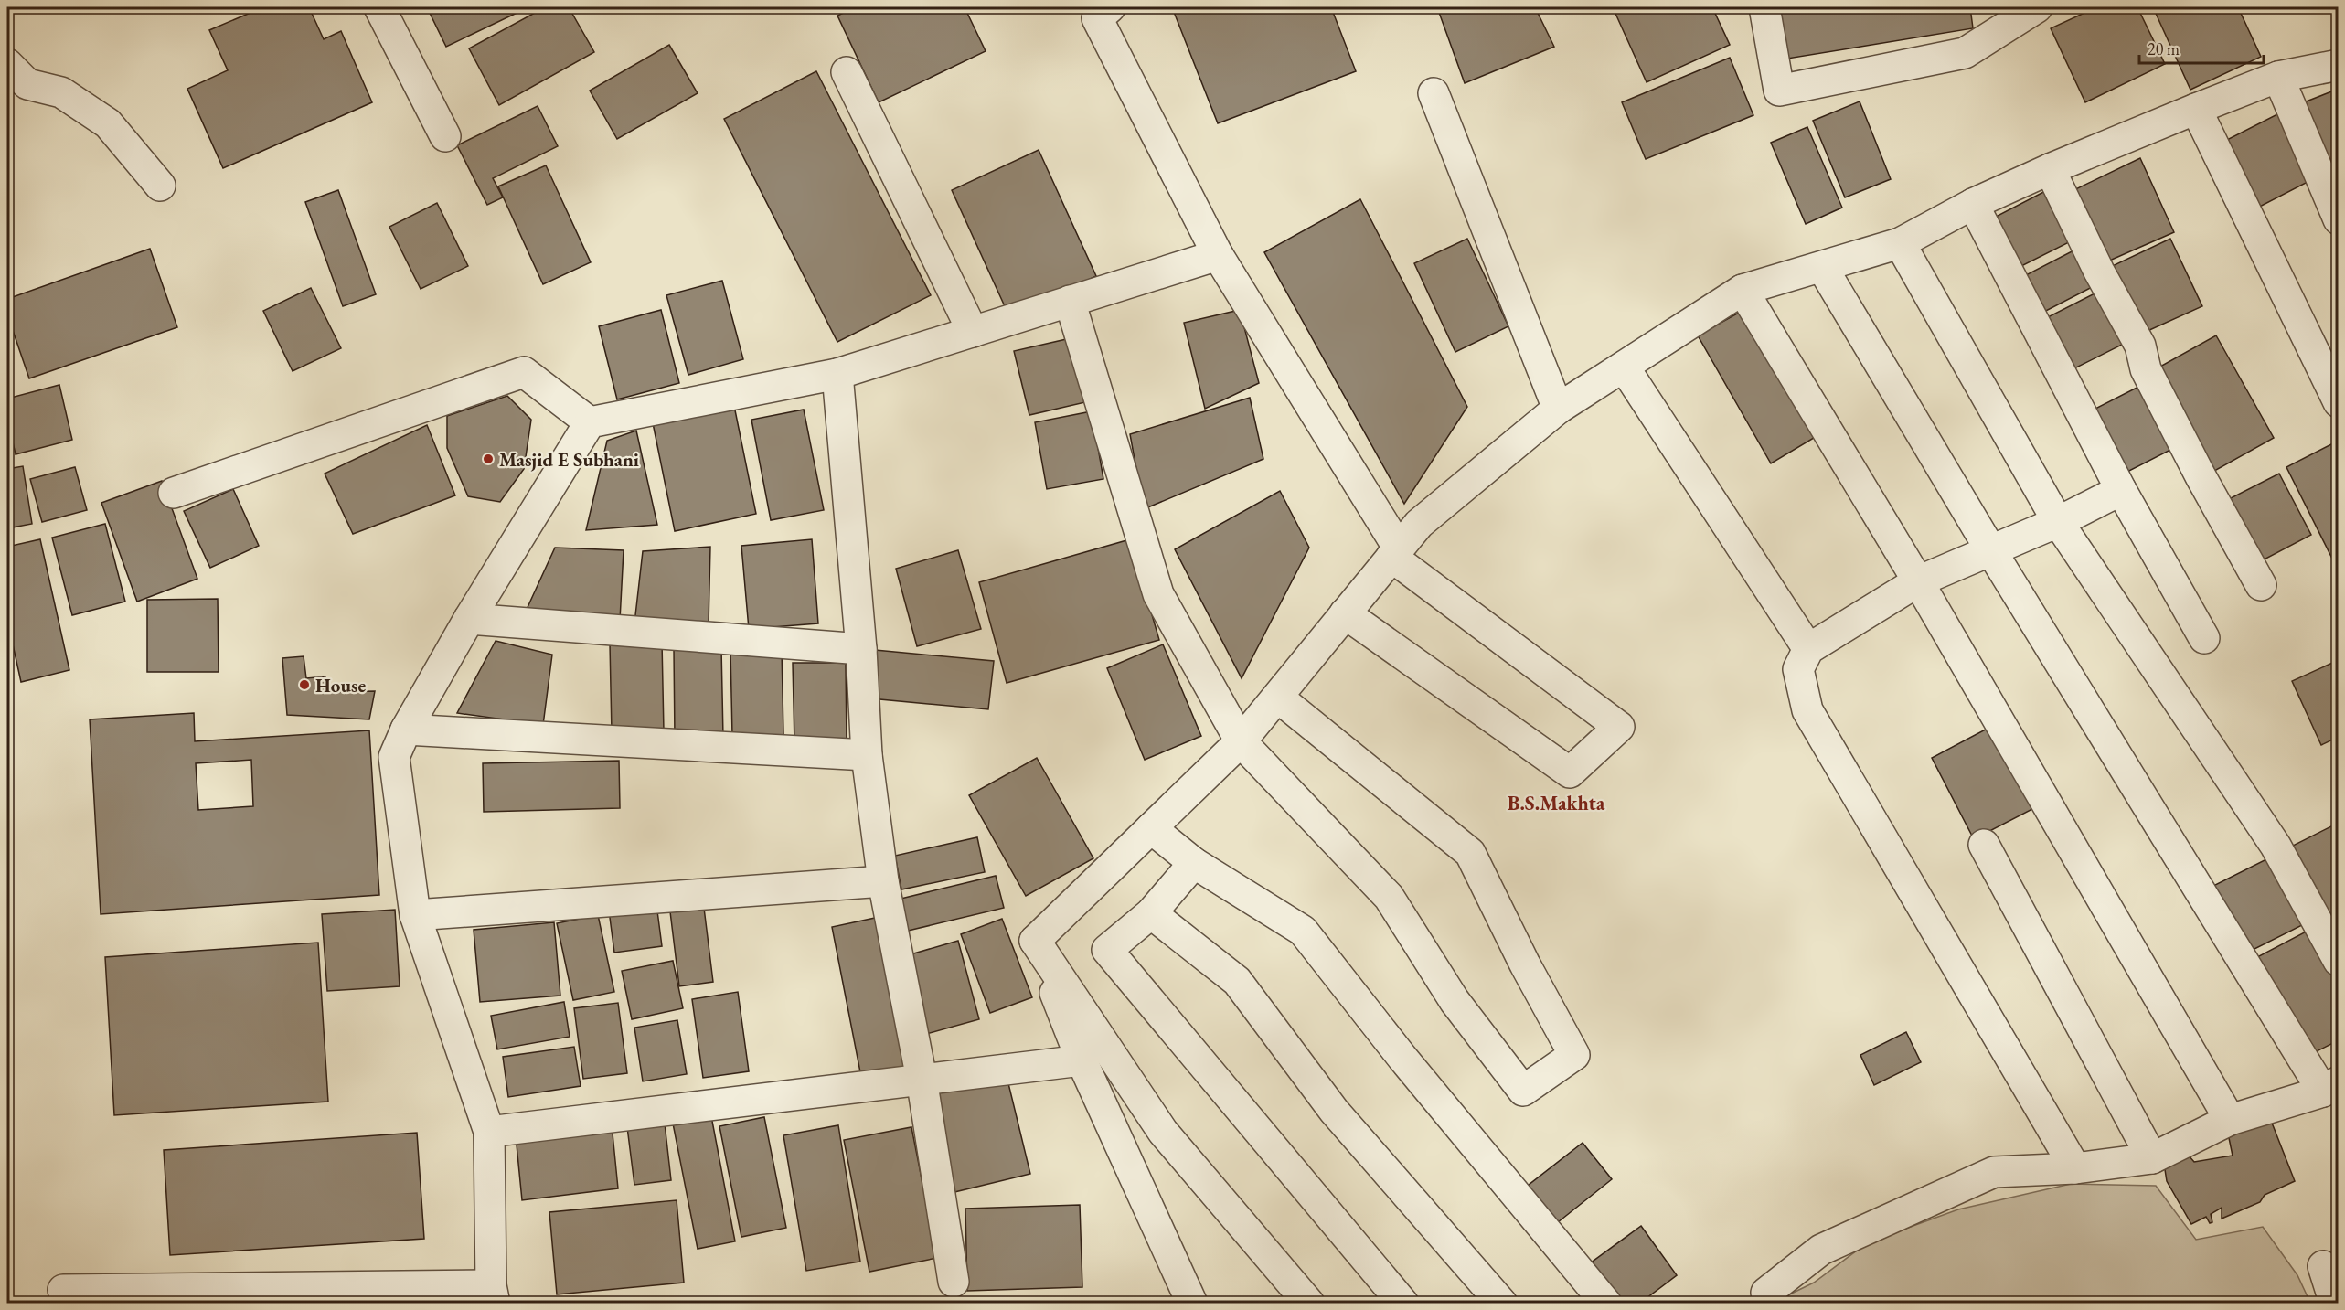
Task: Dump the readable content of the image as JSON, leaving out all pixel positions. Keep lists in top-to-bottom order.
{
  "districts": ["B.S.Makhta"],
  "places": ["Masjid E Subhani", "House"],
  "scale_bar": "20 m"
}
